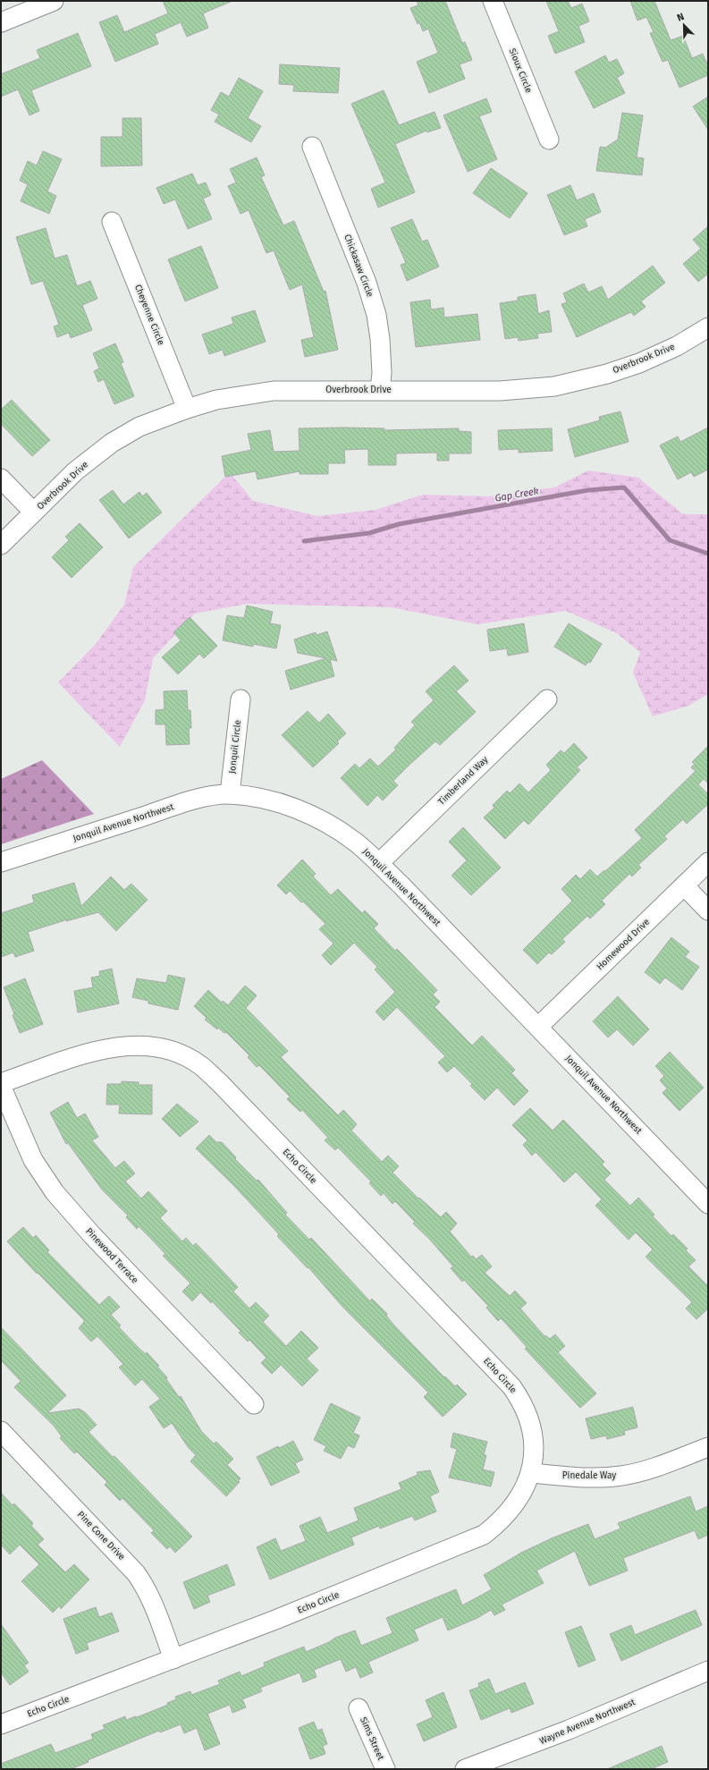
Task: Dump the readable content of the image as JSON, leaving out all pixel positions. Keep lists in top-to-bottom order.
{
  "streets": {
    "street": [
      "Sioux Circle",
      "Chickasaw Circle",
      "Cheyenne Circle",
      "Overbrook Drive",
      "Jonquil Circle",
      "Timberland Way",
      "Jonquil Avenue Northwest",
      "Homewood Drive",
      "Echo Circle",
      "Pinewood Terrace",
      "Pinedale Way",
      "Pine Cone Drive",
      "Wayne Avenue Northwest",
      "Sims Street"
    ]
  },
  "crossings": [
    ["Chickasaw Circle", "Overbrook Drive"],
    ["Cheyenne Circle", "Overbrook Drive"],
    ["Jonquil Circle", "Jonquil Avenue Northwest"],
    ["Timberland Way", "Jonquil Avenue Northwest"],
    ["Jonquil Avenue Northwest", "Homewood Drive"],
    ["Echo Circle", "Pinewood Terrace"],
    ["Echo Circle", "Pinedale Way"],
    ["Echo Circle", "Pine Cone Drive"]
  ],
  "water": ["Gap Creek"],
  "north": "top left"
}
